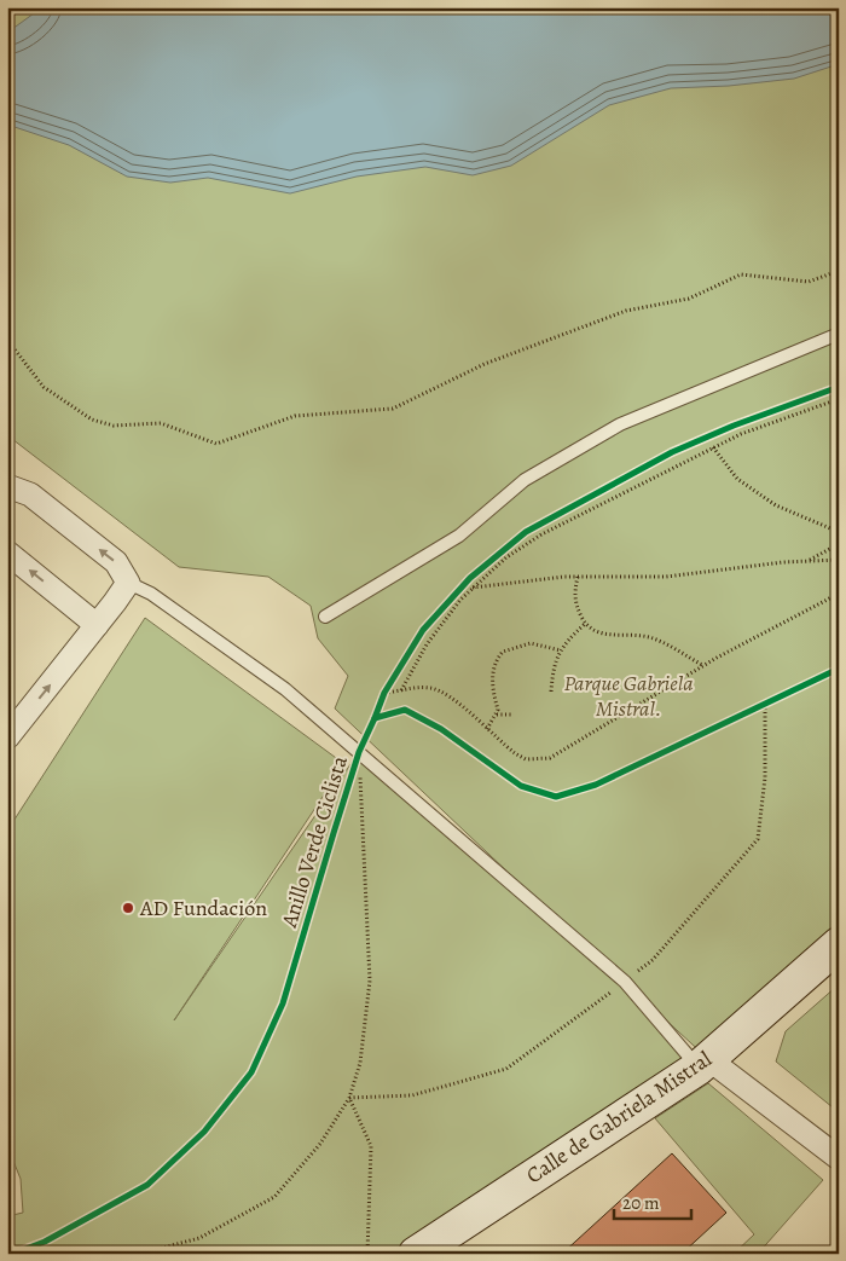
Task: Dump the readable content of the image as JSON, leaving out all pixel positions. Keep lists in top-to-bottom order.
{
  "streets": {
    "street": ["Calle de Gabriela Mistral"],
    "cycle path": ["Anillo Verde Ciclista"]
  },
  "parks": ["Parque Gabriela Mistral."],
  "places": ["AD Fundación"],
  "scale_bar": "20 m"
}
